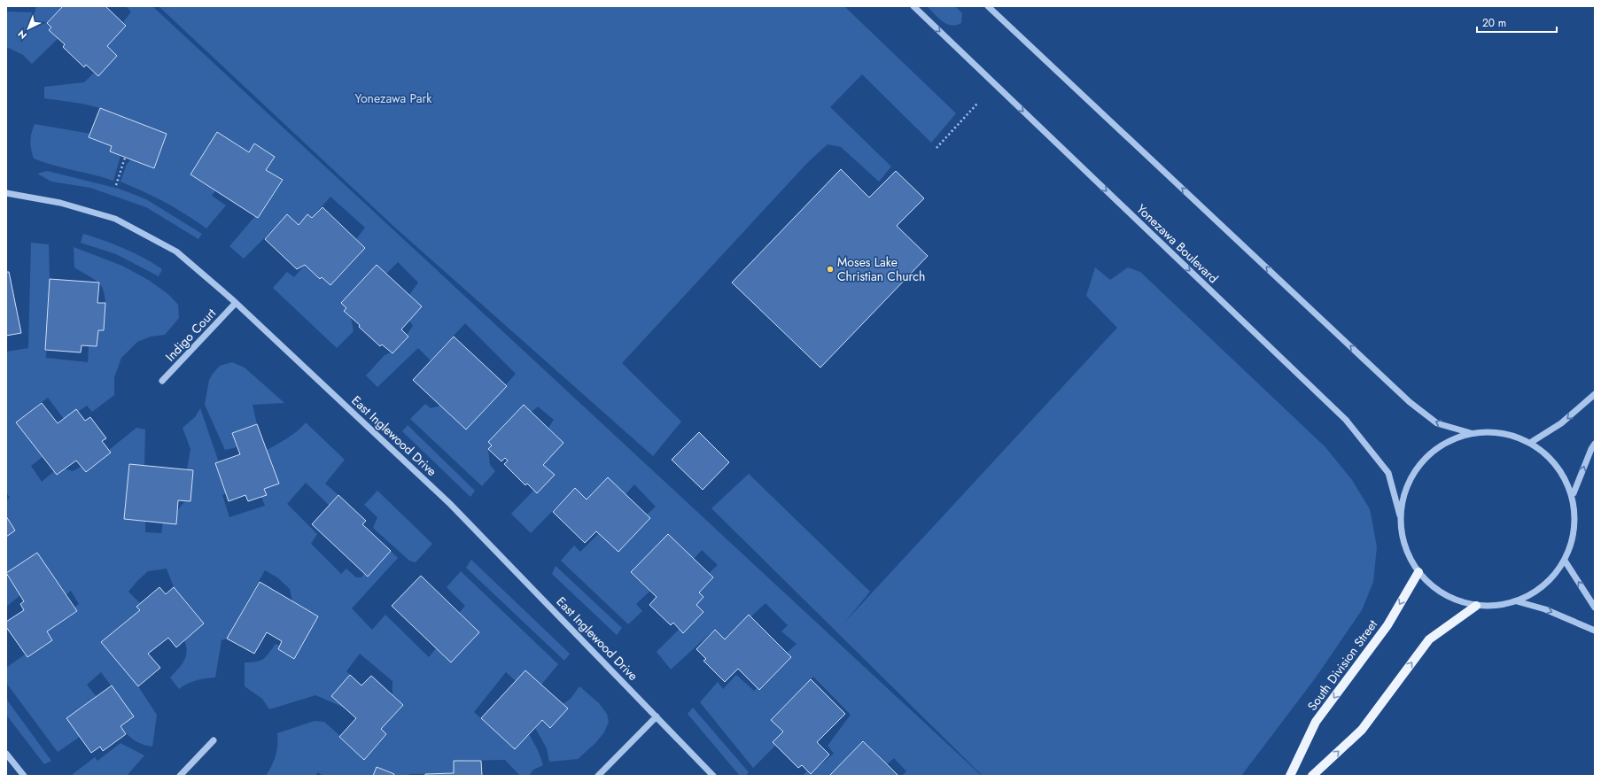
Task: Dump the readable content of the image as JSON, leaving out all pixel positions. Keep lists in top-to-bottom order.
{
  "streets": {
    "main road": ["South Division Street"],
    "street": ["Yonezawa Boulevard", "Indigo Court", "East Inglewood Drive"]
  },
  "crossings": [
    ["Indigo Court", "East Inglewood Drive"]
  ],
  "parks": ["Yonezawa Park"],
  "places": ["Moses Lake Christian Church"],
  "scale_bar": "20 m",
  "north": "bottom left"
}
